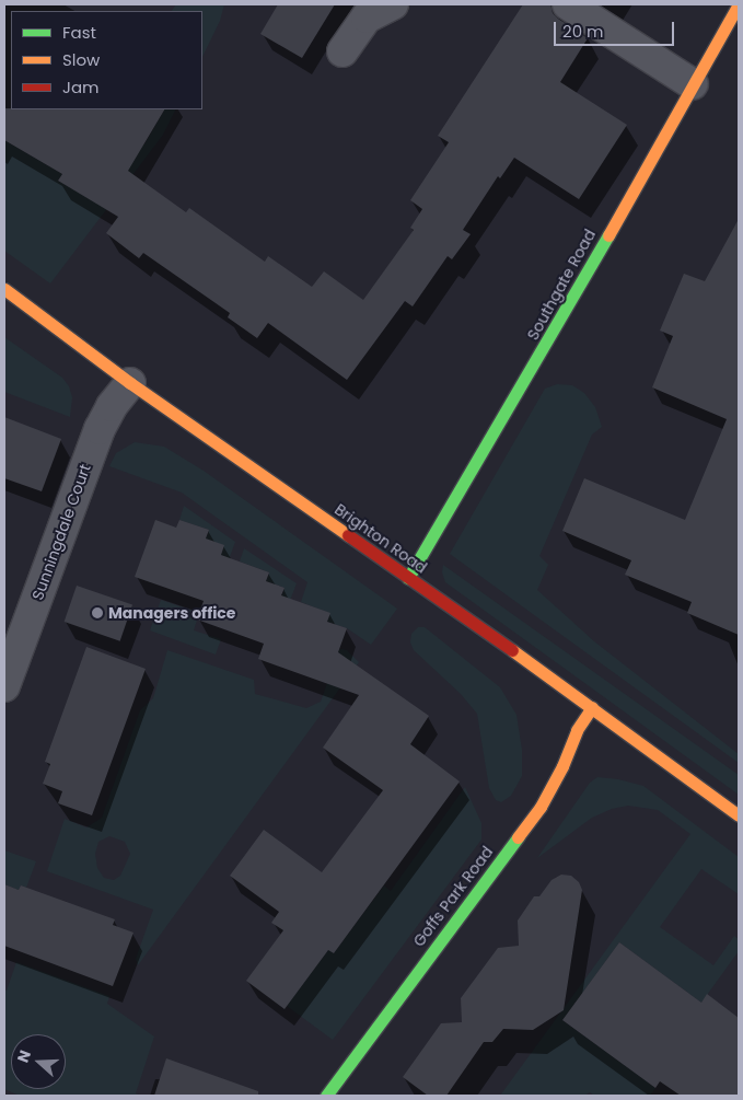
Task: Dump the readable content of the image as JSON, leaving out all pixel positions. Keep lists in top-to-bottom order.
{
  "streets": {
    "street": [
      "Southgate Road",
      "Sunningdale Court",
      "Brighton Road",
      "Goffs Park Road"
    ]
  },
  "crossings": [
    ["Southgate Road", "Brighton Road"],
    ["Sunningdale Court", "Brighton Road"],
    ["Brighton Road", "Goffs Park Road"]
  ],
  "places": ["Managers office"],
  "legend": ["Fast", "Slow", "Jam"],
  "scale_bar": "20 m",
  "north": "left"
}
